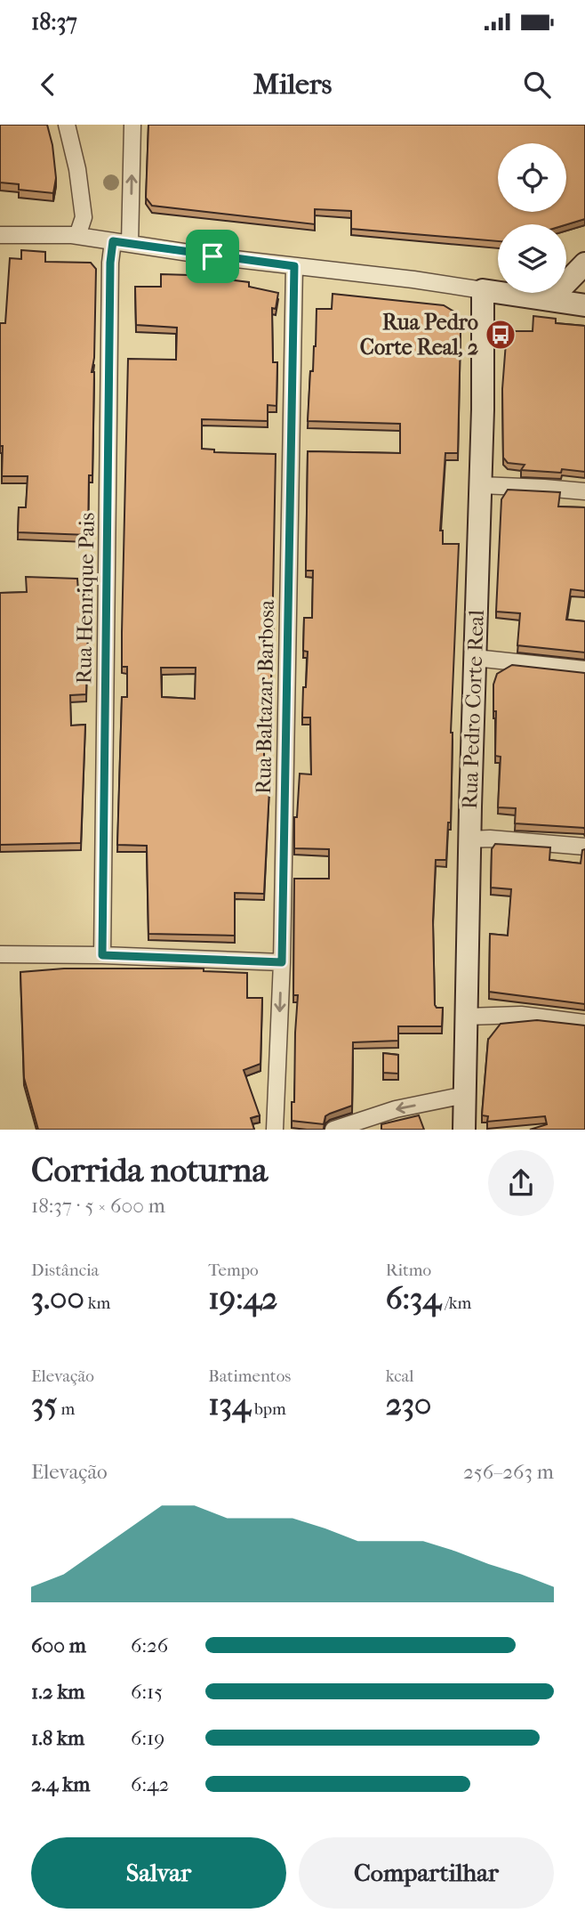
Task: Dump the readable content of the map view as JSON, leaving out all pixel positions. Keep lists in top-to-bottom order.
{
  "streets": {
    "street": ["Rua Henrique Pais", "Rua Baltazar Barbosa", "Rua Pedro Corte Real"]
  },
  "places": {
    "bus stop": ["Rua Pedro Corte Real, 2"]
  },
  "page": {
    "status": "18:37",
    "header": "Milers",
    "heading": ["Corrida noturna", "18:37 · 5 × 600 m"],
    "stats": [
      ["Distância", "3.00 km"],
      ["Tempo", "19:42"],
      ["Ritmo", "6:34 /km"],
      ["Elevação", "35 m"],
      ["Batimentos", "134 bpm"],
      ["kcal", "230"]
    ],
    "chart": ["Elevação", "256–263 m"],
    "list": [
      {
        "name": "600 m",
        "note": "6:26"
      },
      {
        "name": "1.2 km",
        "note": "6:15"
      },
      {
        "name": "1.8 km",
        "note": "6:19"
      },
      {
        "name": "2.4 km",
        "note": "6:42"
      }
    ],
    "buttons": ["Salvar", "Compartilhar"]
  }
}
